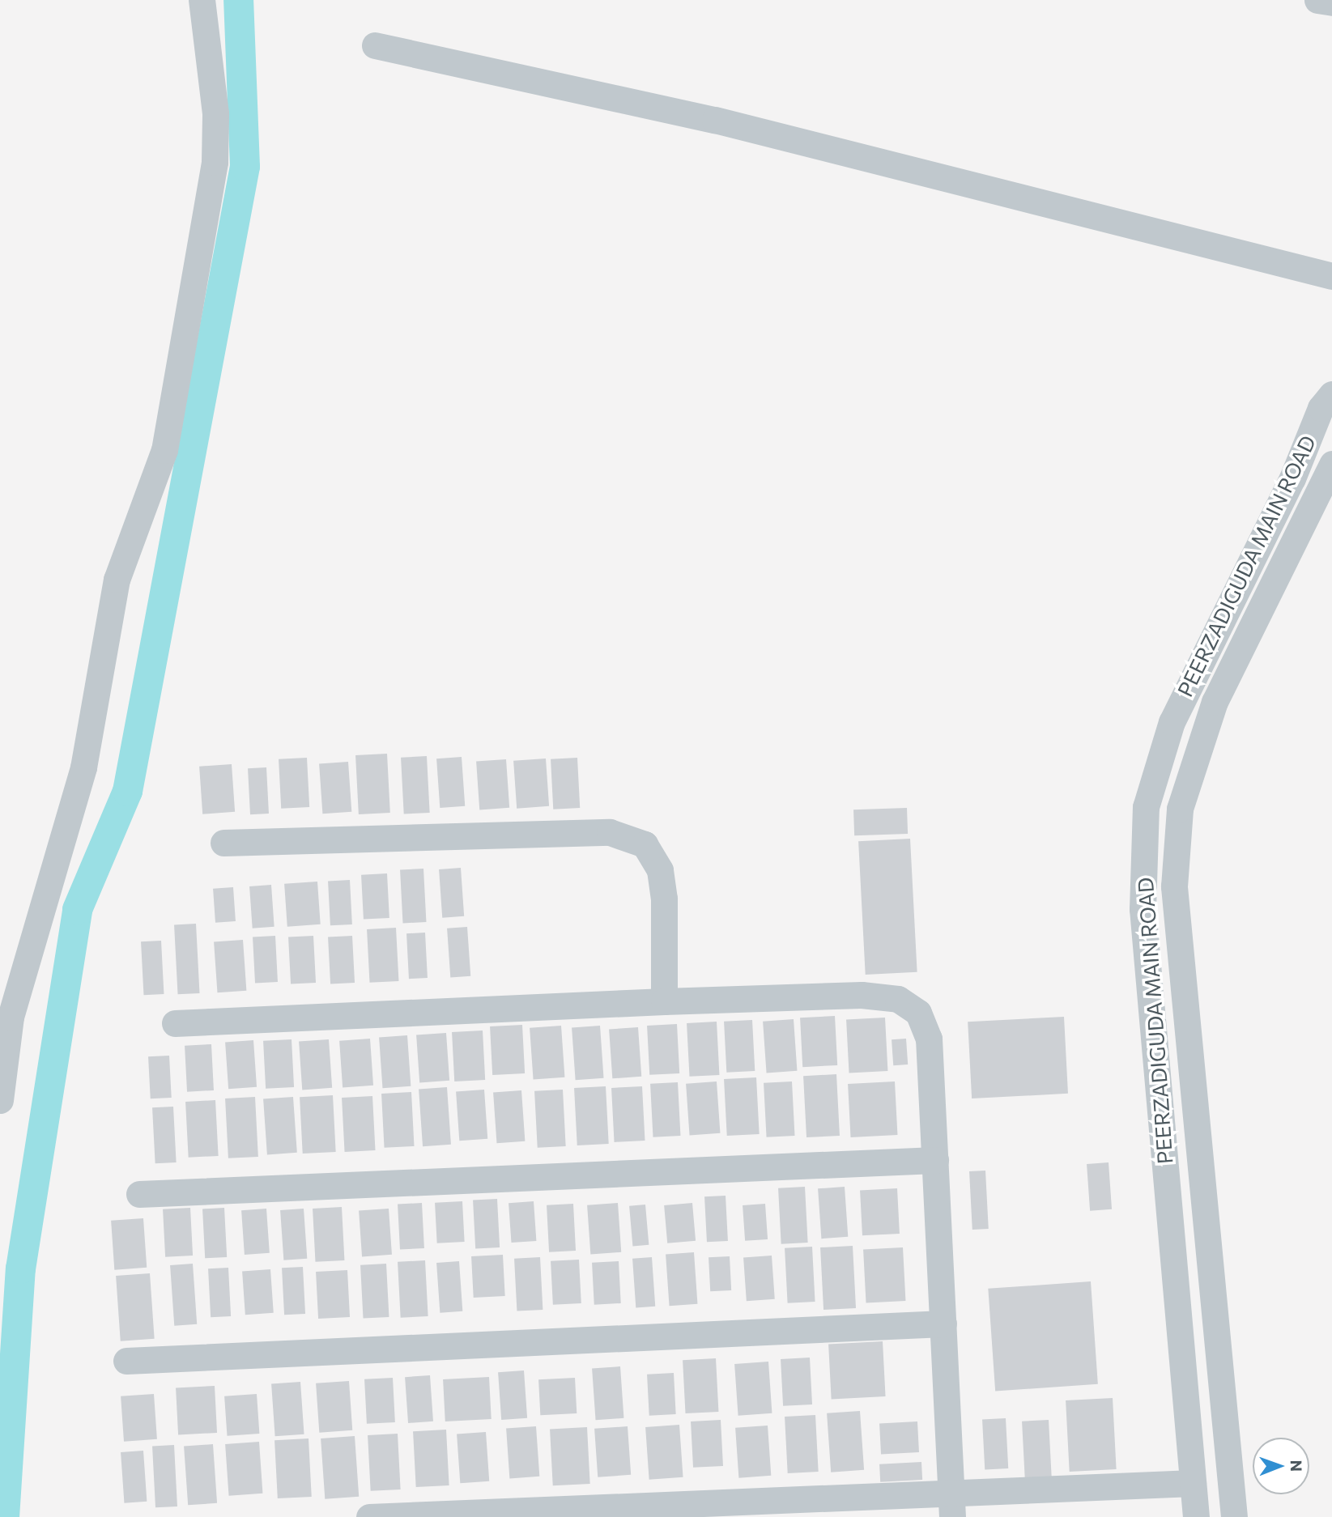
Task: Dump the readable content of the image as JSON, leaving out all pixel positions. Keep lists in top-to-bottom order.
{
  "streets": {
    "street": ["PEERZADIGUDA MAIN ROAD"]
  },
  "north": "right"
}
